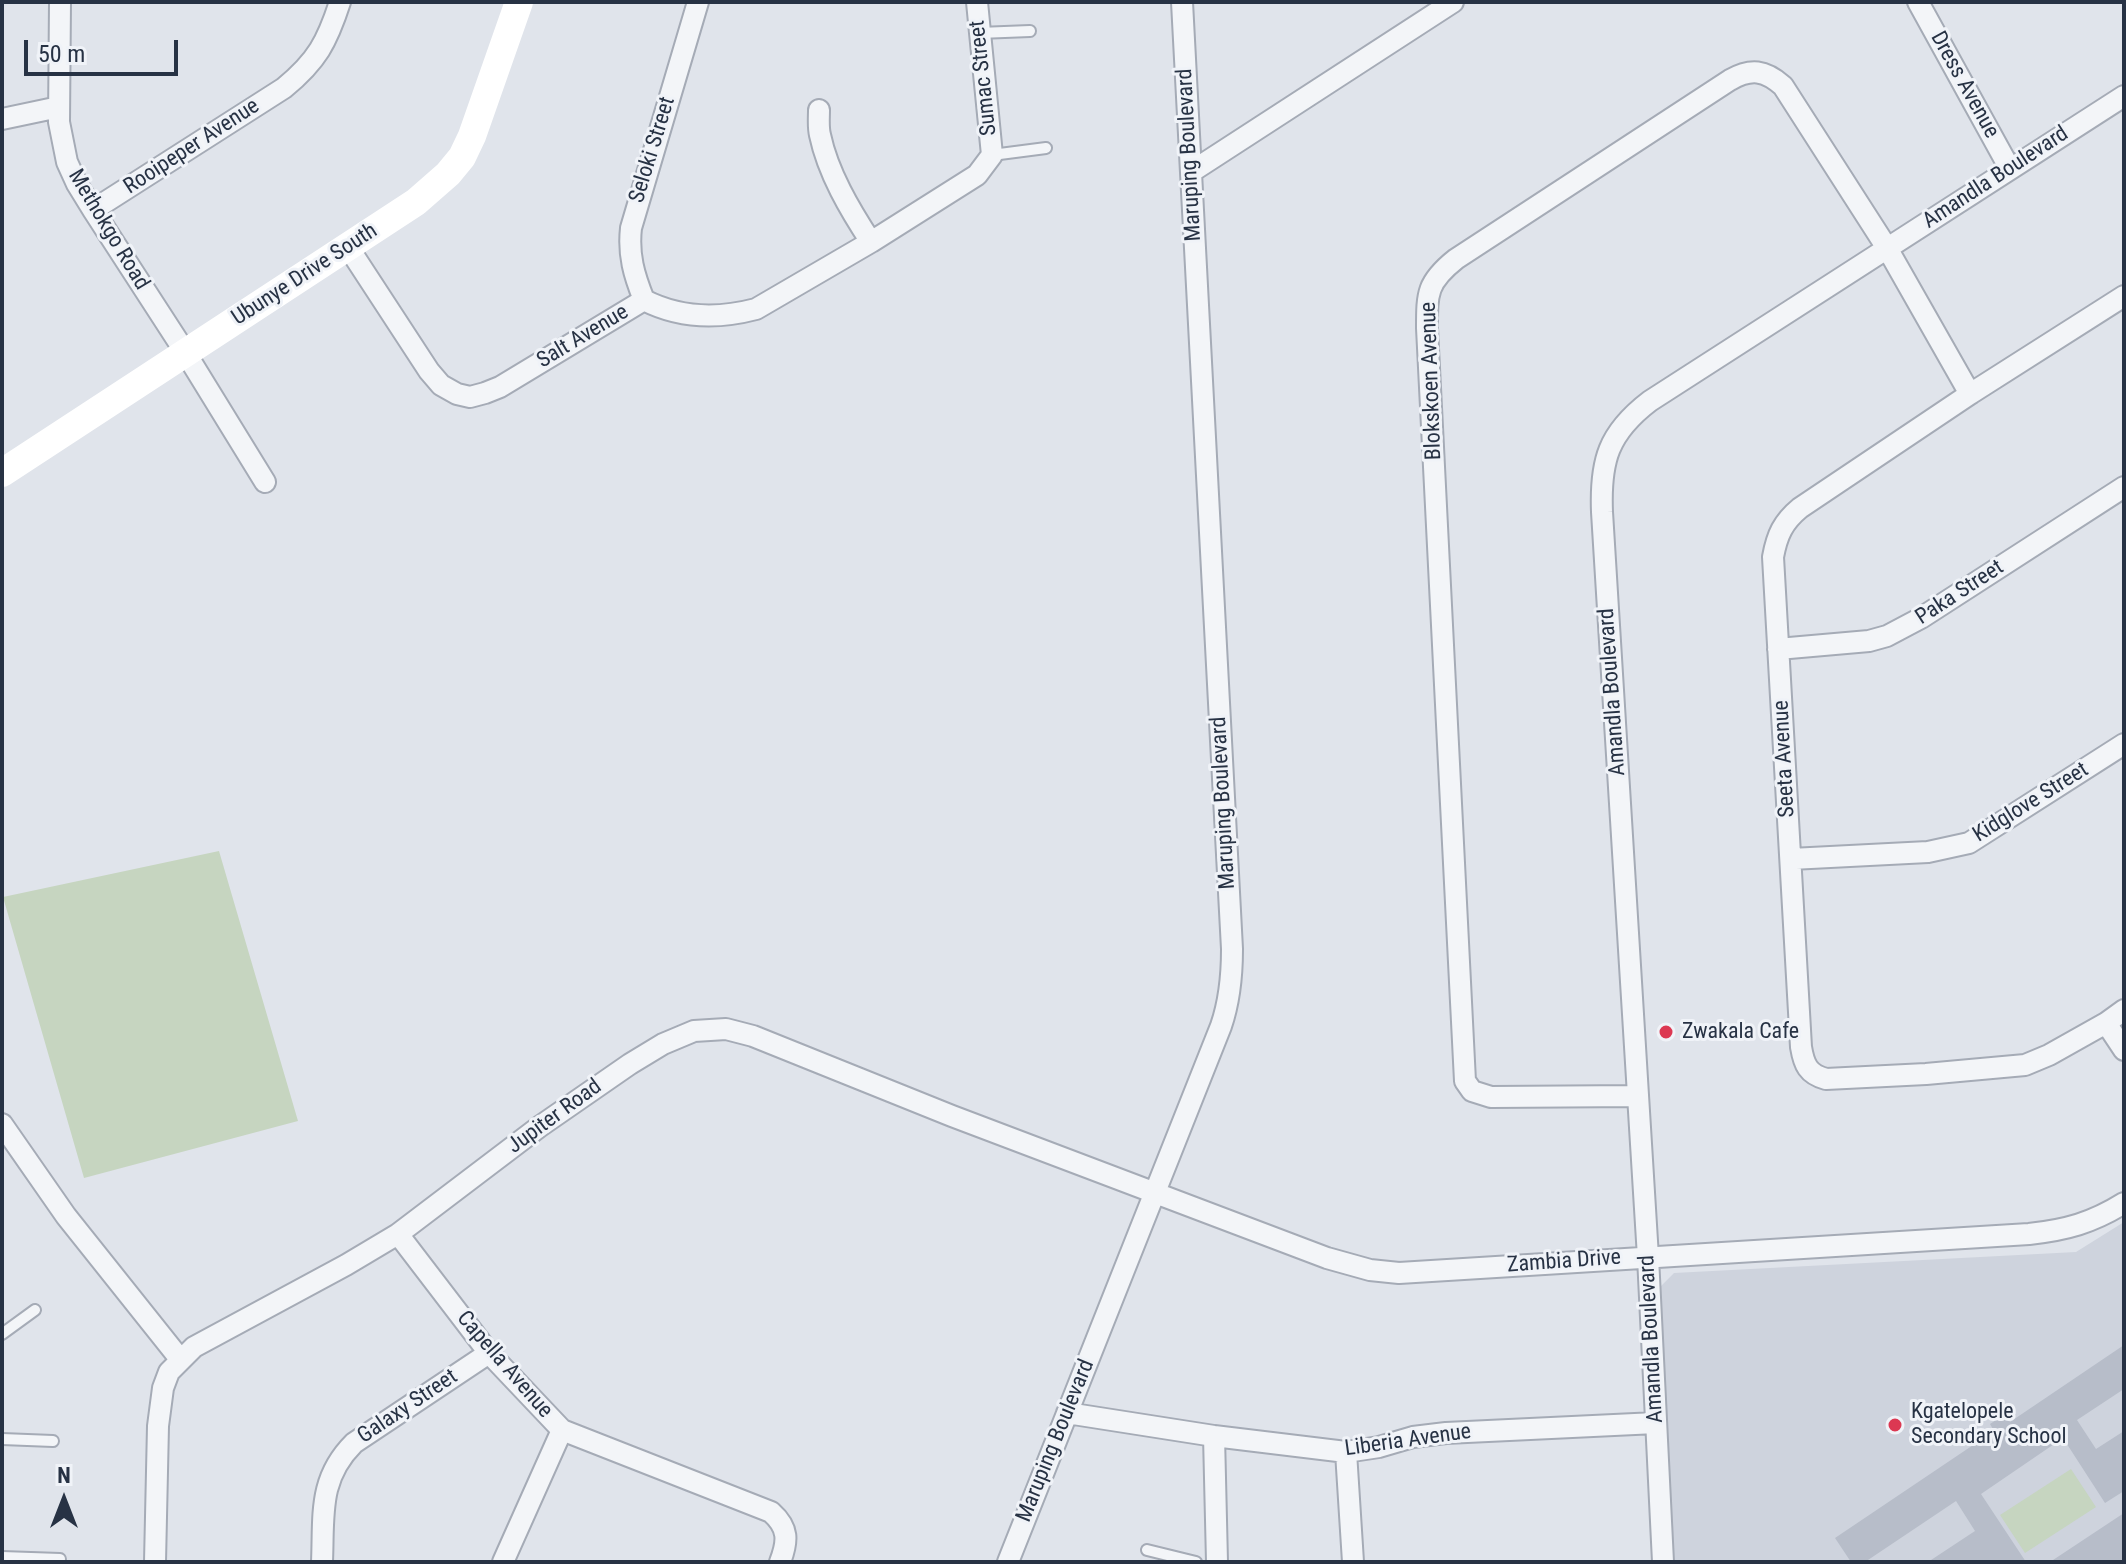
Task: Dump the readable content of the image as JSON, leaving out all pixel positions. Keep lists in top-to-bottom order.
{
  "streets": {
    "street": [
      "Sumac Street",
      "Dress Avenue",
      "Rooipeper Avenue",
      "Seloki Street",
      "Maruping Boulevard",
      "Amandla Boulevard",
      "Methokgo Road",
      "Ubunye Drive South",
      "Salt Avenue",
      "Blokskoen Avenue",
      "Paka Street",
      "Seeta Avenue",
      "Kidglove Street",
      "Jupiter Road",
      "Zambia Drive",
      "Capella Avenue",
      "Galaxy Street",
      "Liberia Avenue"
    ]
  },
  "crossings": [
    ["Sumac Street", "Salt Avenue"],
    ["Dress Avenue", "Amandla Boulevard"],
    ["Rooipeper Avenue", "Methokgo Road"],
    ["Seloki Street", "Salt Avenue"],
    ["Maruping Boulevard", "Jupiter Road"],
    ["Maruping Boulevard", "Zambia Drive"],
    ["Maruping Boulevard", "Liberia Avenue"],
    ["Amandla Boulevard", "Blokskoen Avenue"],
    ["Amandla Boulevard", "Zambia Drive"],
    ["Amandla Boulevard", "Liberia Avenue"],
    ["Methokgo Road", "Ubunye Drive South"],
    ["Ubunye Drive South", "Salt Avenue"],
    ["Blokskoen Avenue", "Seeta Avenue"],
    ["Paka Street", "Seeta Avenue"],
    ["Seeta Avenue", "Kidglove Street"],
    ["Jupiter Road", "Zambia Drive"],
    ["Jupiter Road", "Capella Avenue"],
    ["Capella Avenue", "Galaxy Street"]
  ],
  "places": ["Zwakala Cafe", "Kgatelopele Secondary School"],
  "scale_bar": "50 m",
  "north": "top"
}
